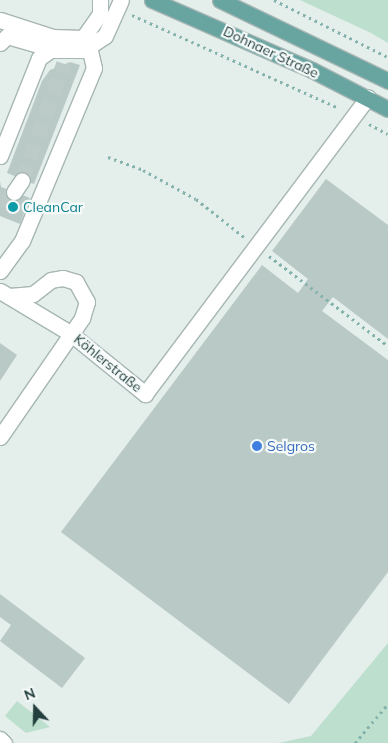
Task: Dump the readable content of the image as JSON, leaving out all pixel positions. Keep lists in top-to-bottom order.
{
  "streets": {
    "main road": ["Dohnaer Straße"],
    "street": ["Köhlerstraße"]
  },
  "places": ["CleanCar", "Selgros"],
  "north": "top"
}
